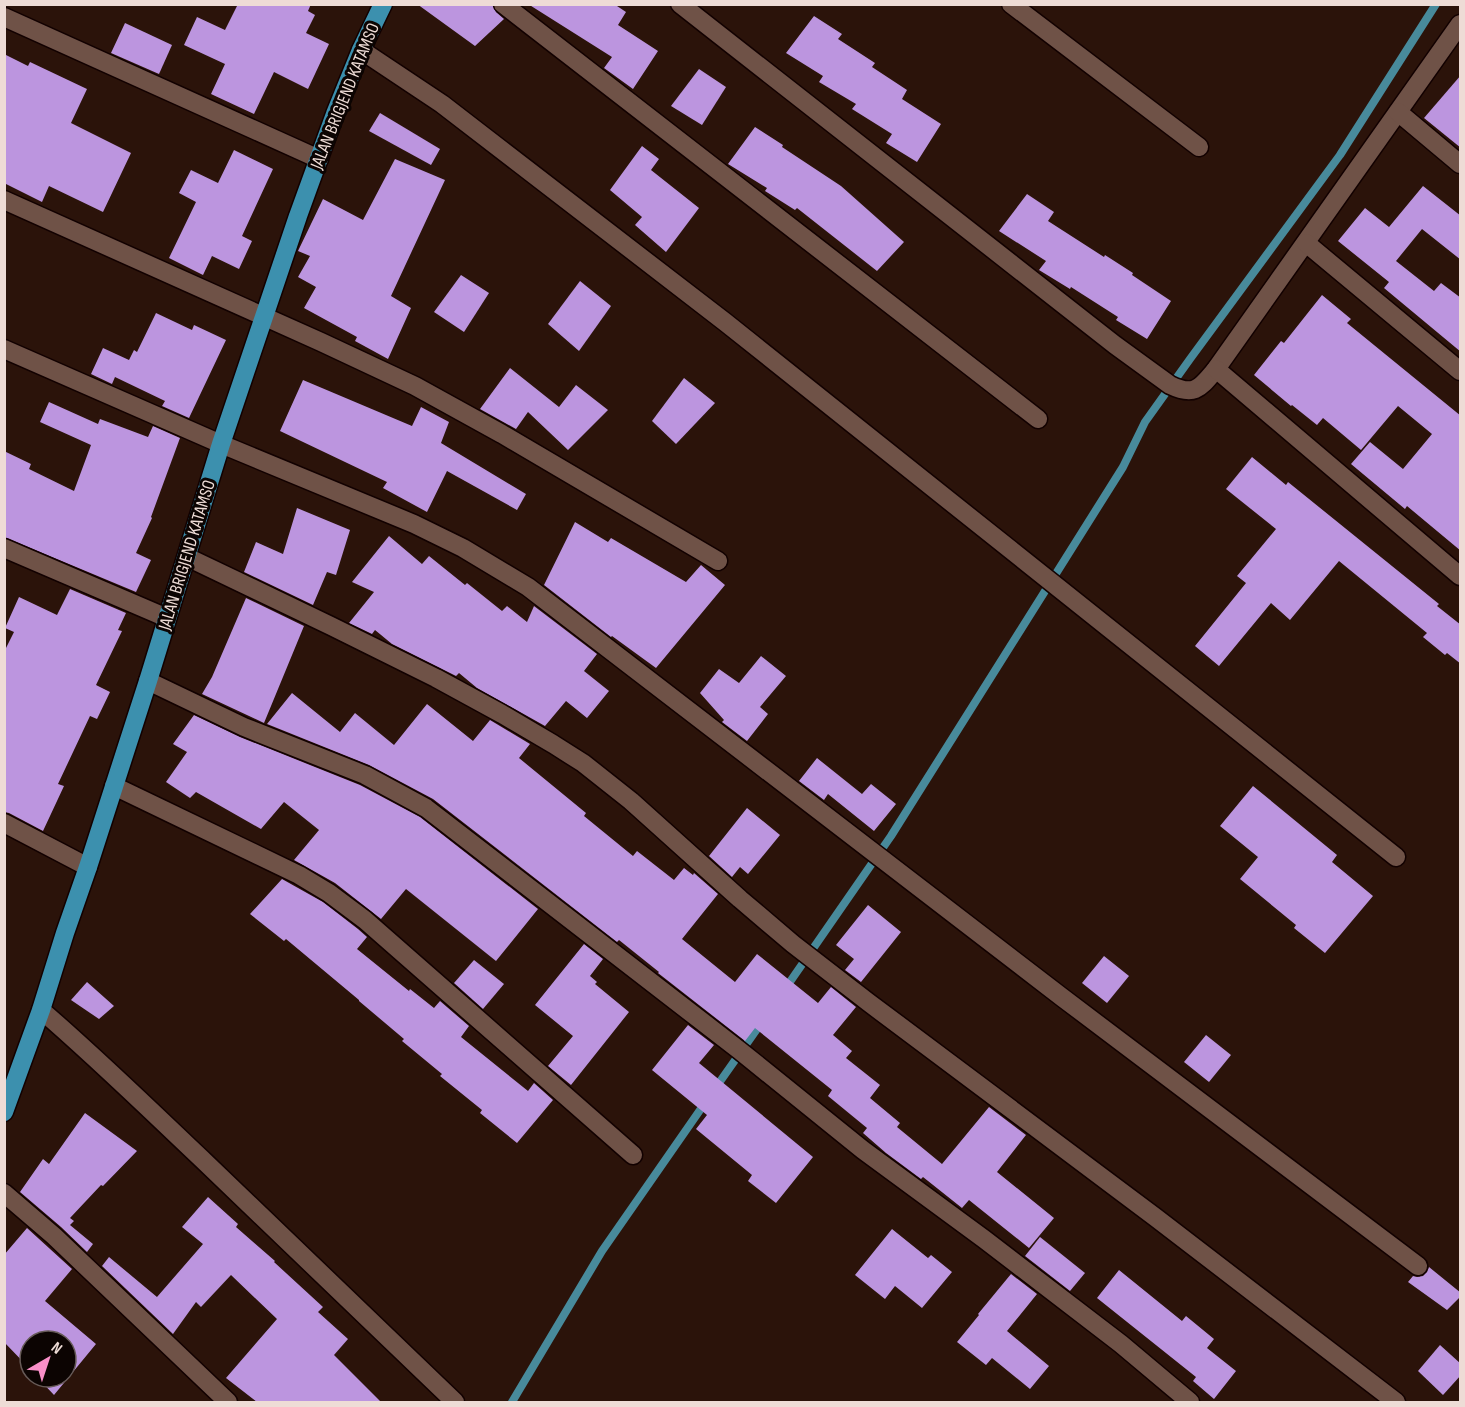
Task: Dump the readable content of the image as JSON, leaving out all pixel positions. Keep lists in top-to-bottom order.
{
  "streets": {
    "highway": ["JALAN BRIGJEND KATAMSO"]
  },
  "north": "top right"
}
